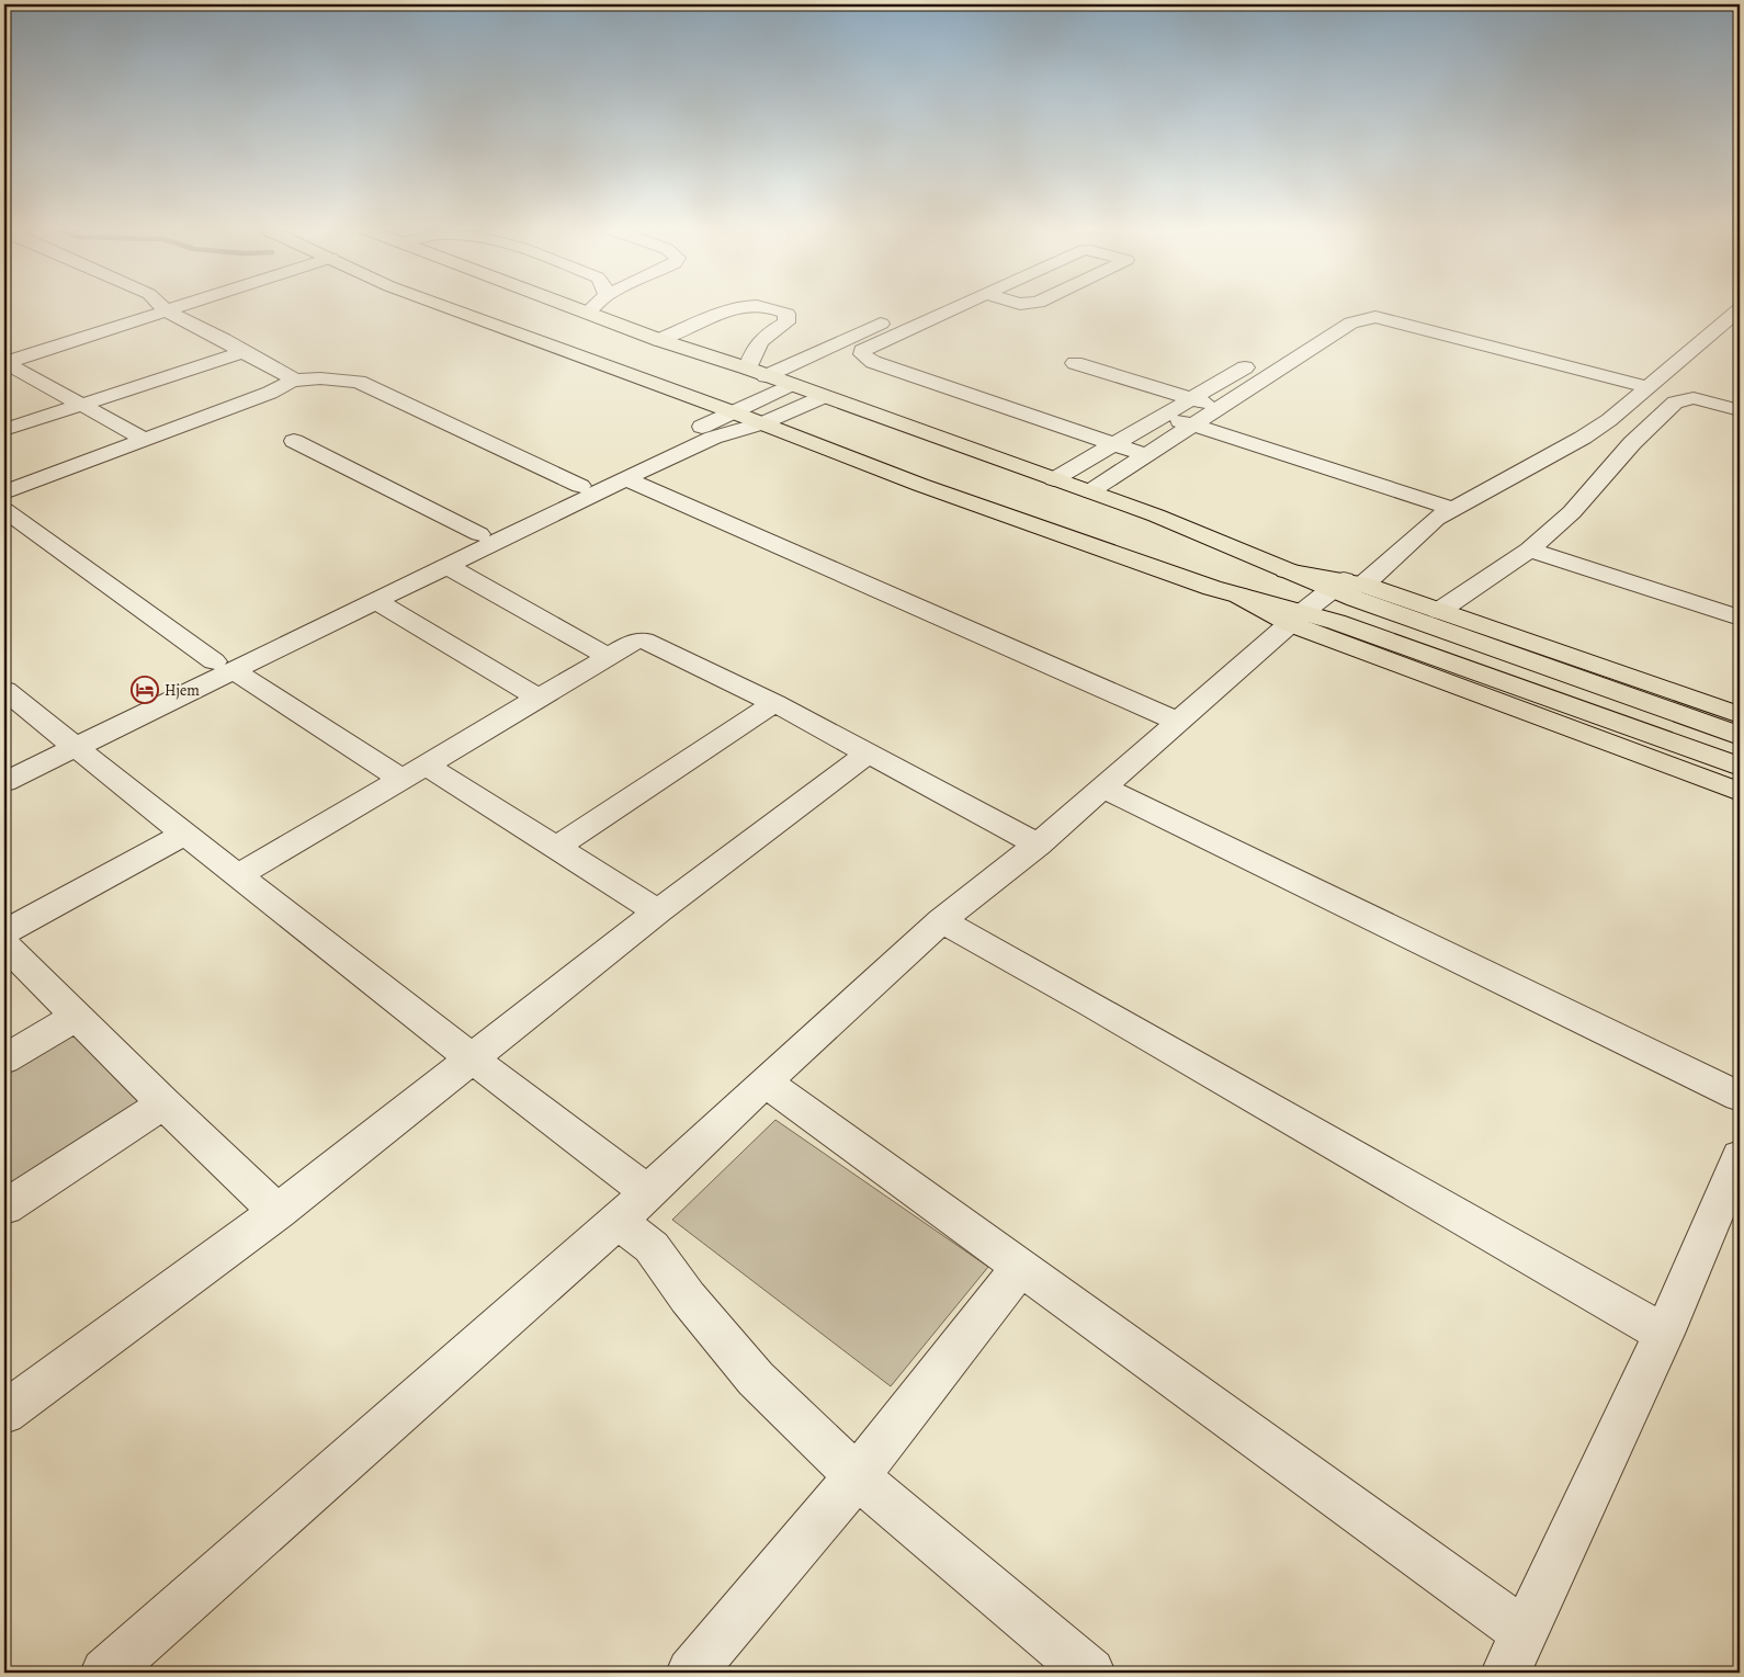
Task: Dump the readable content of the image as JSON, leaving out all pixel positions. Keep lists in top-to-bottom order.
{
  "places": {
    "hotel": ["Hjem"]
  }
}
